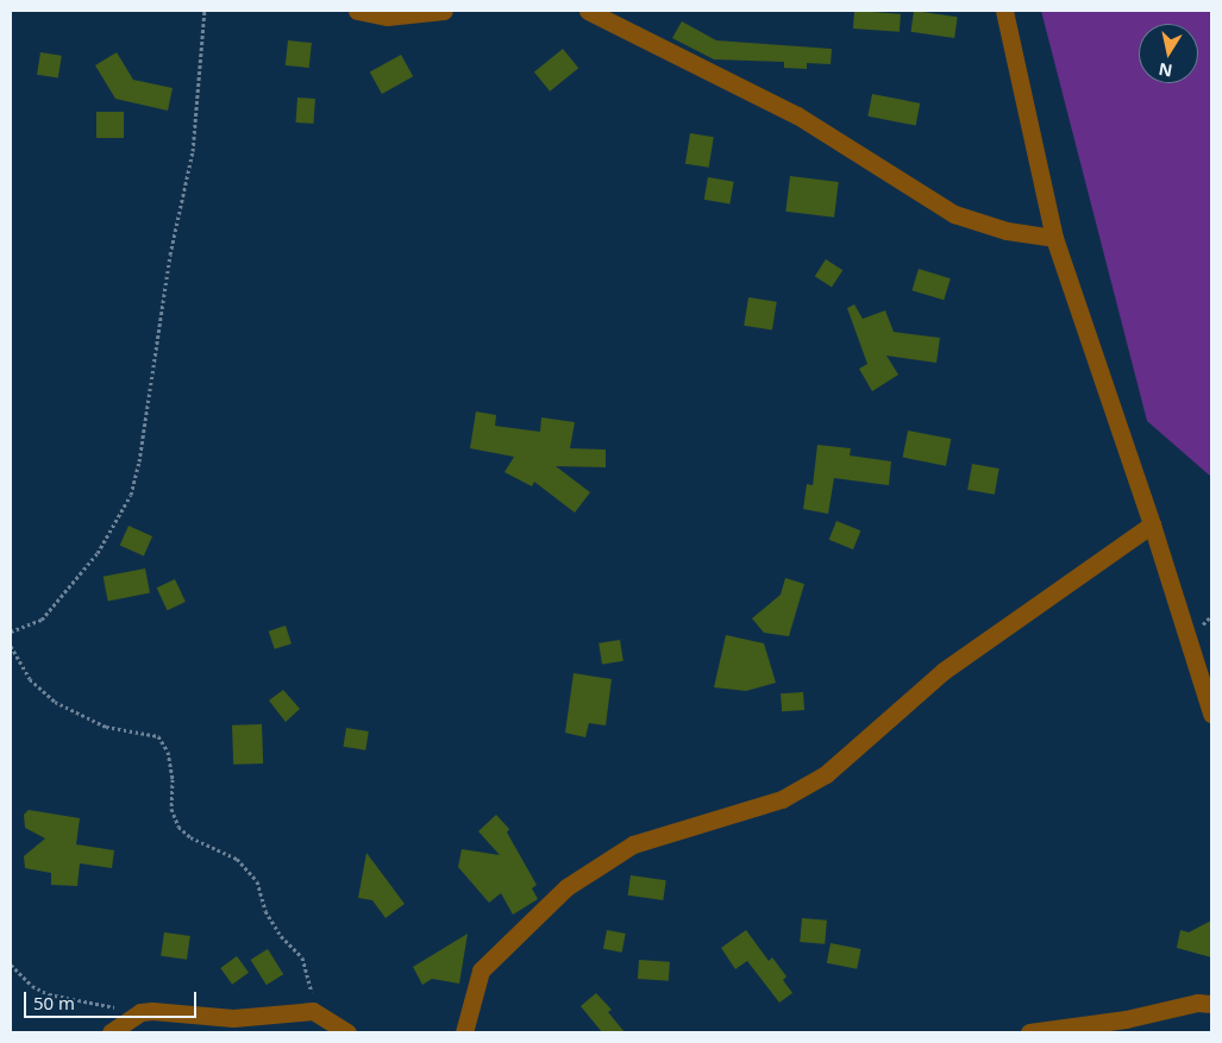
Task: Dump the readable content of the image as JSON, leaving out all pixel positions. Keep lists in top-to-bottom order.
{
  "scale_bar": "50 m",
  "north": "bottom"
}
